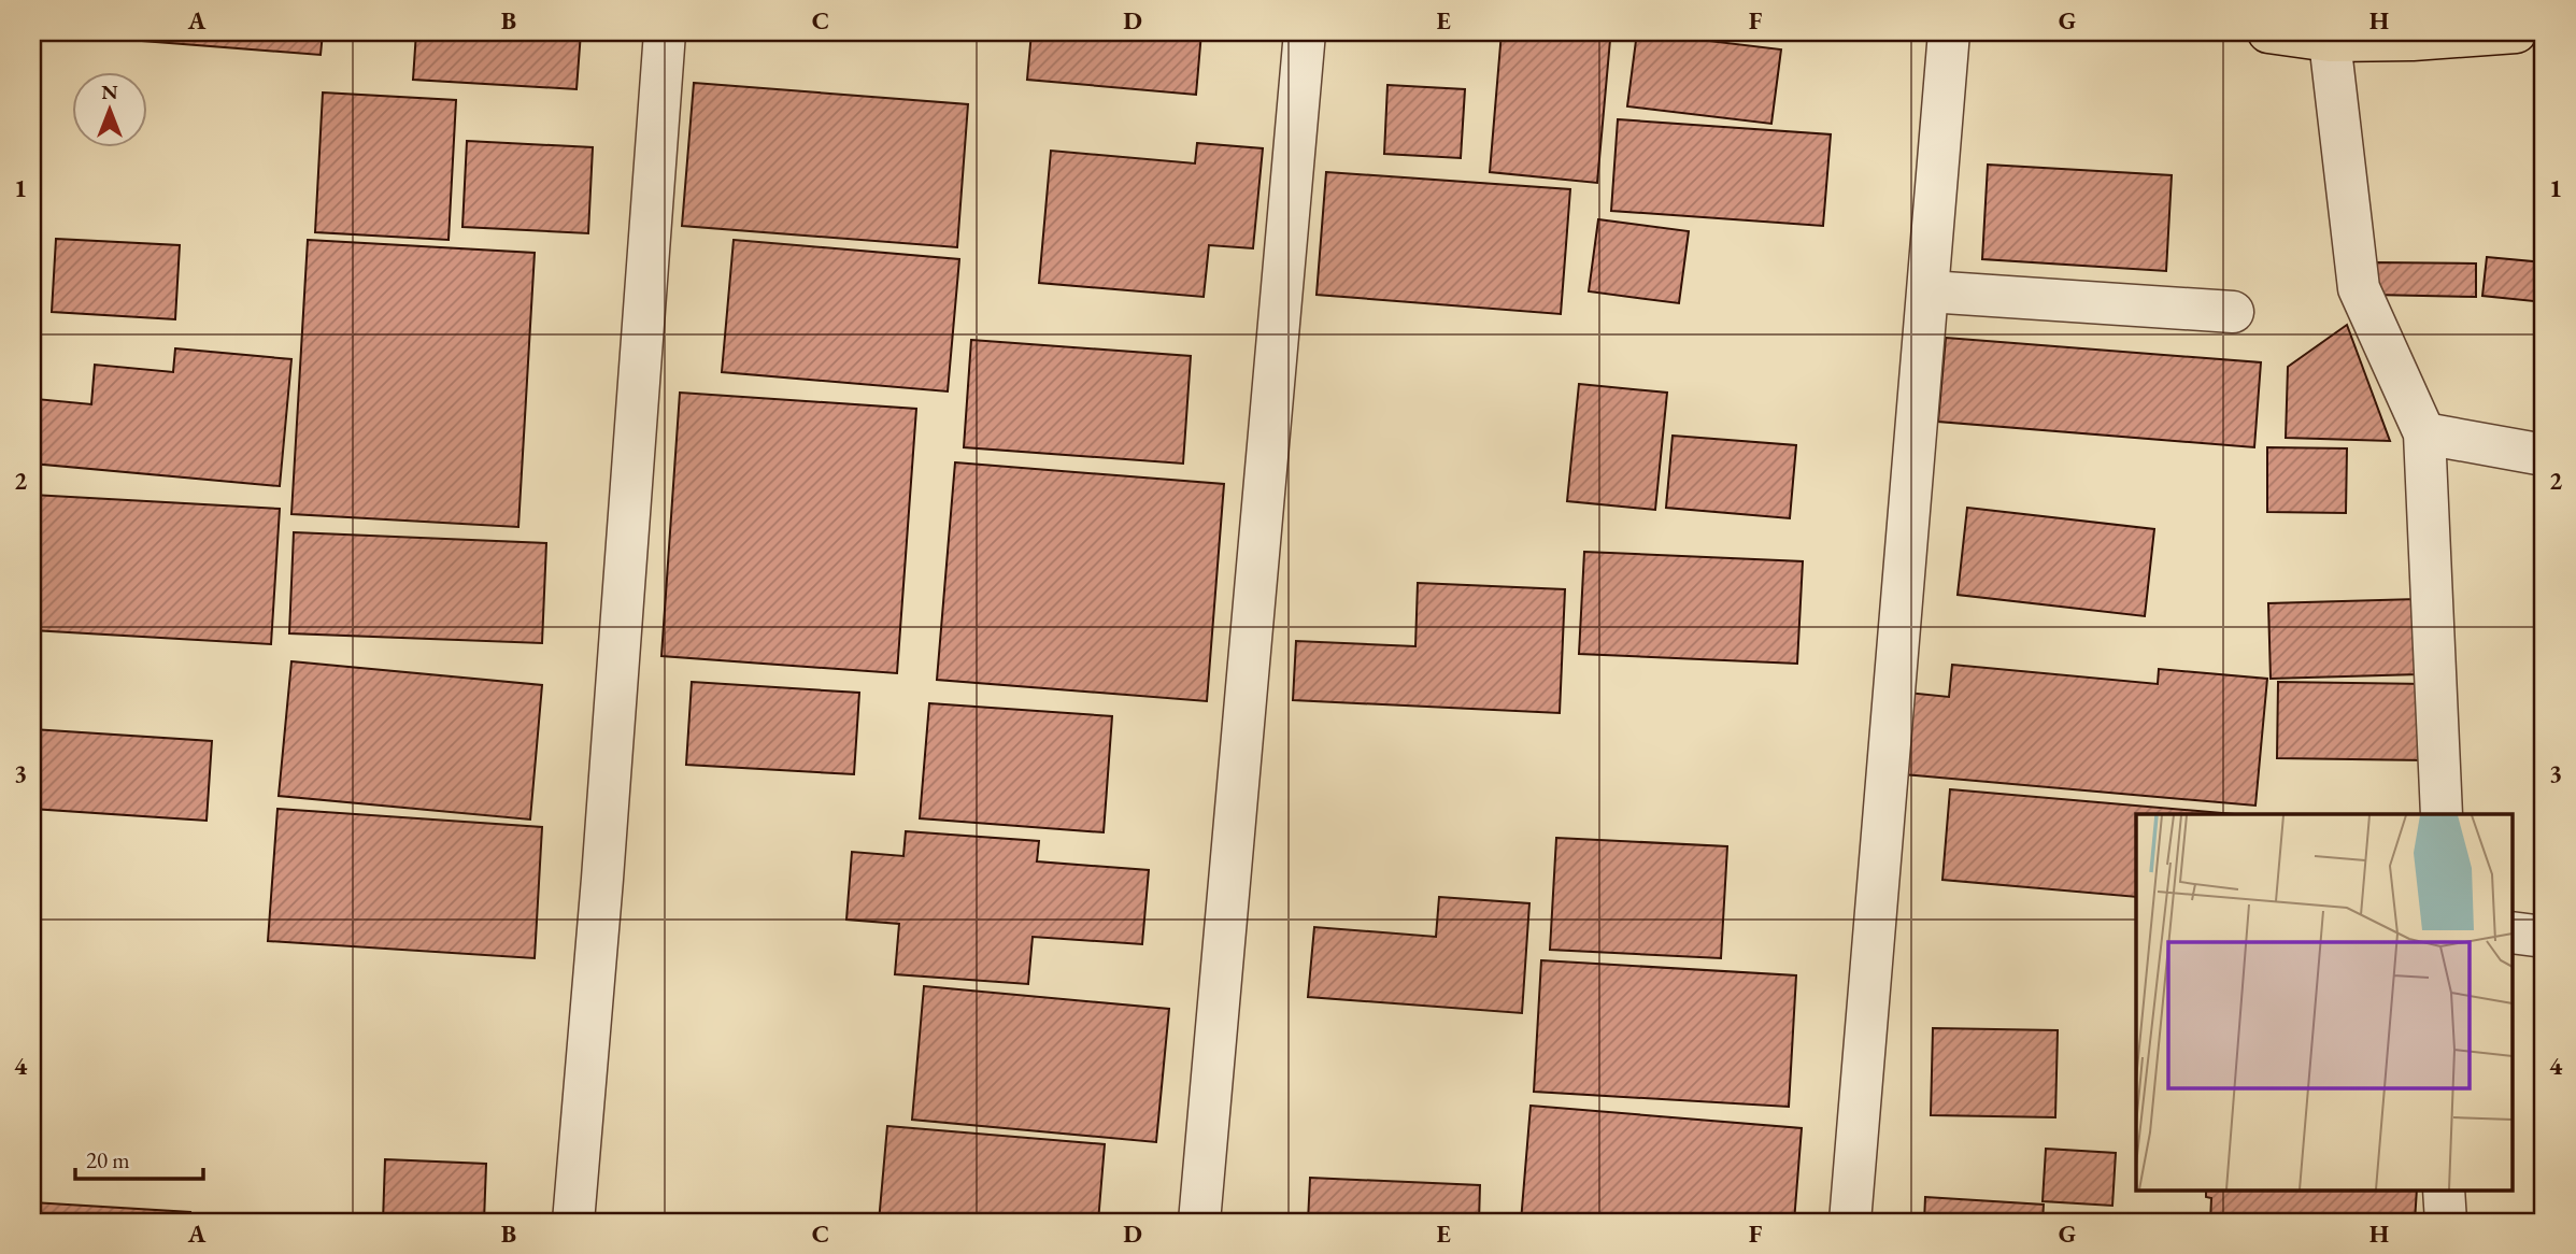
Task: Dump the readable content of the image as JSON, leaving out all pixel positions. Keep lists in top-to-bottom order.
{
  "scale_bar": "20 m",
  "north": "top",
  "grid": {
    "columns": [
      "A",
      "B",
      "C",
      "D",
      "E",
      "F",
      "G",
      "H"
    ],
    "rows": [
      "1",
      "2",
      "3",
      "4"
    ]
  }
}
